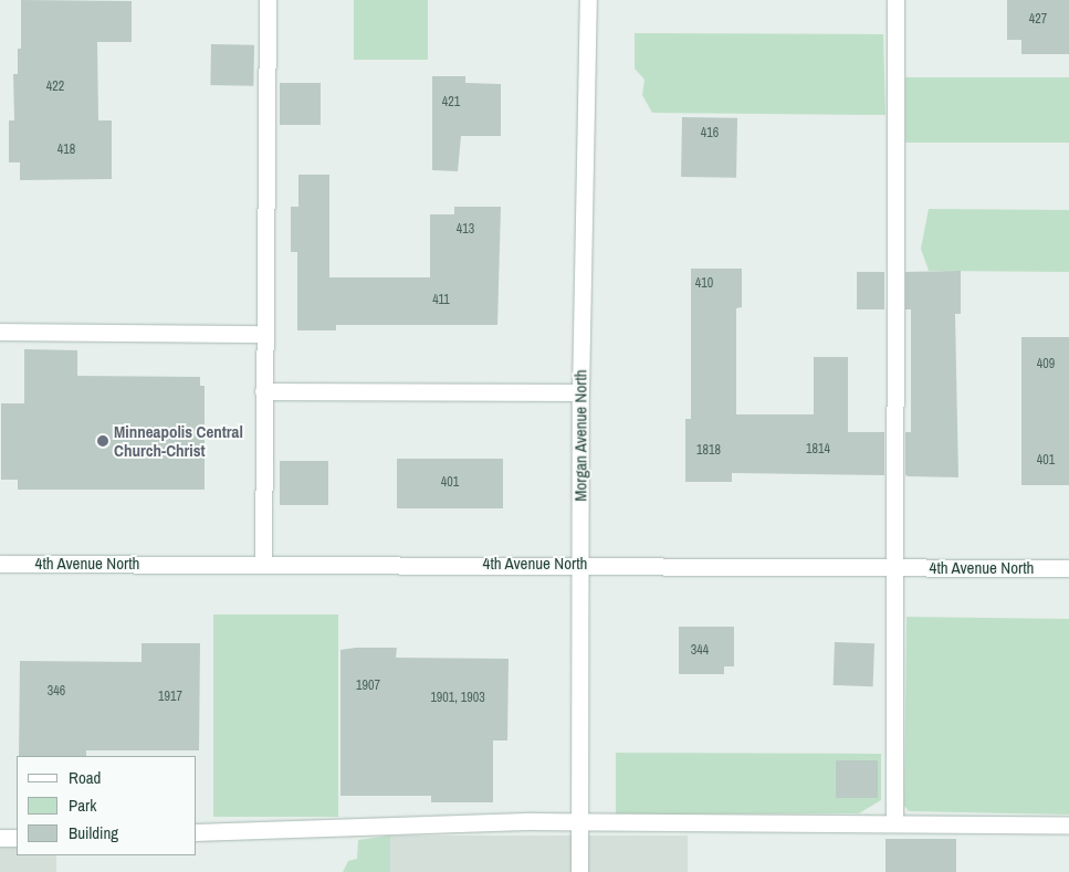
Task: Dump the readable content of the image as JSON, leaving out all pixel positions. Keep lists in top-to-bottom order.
{
  "streets": {
    "street": ["Morgan Avenue North", "4th Avenue North"]
  },
  "crossings": [
    ["Morgan Avenue North", "4th Avenue North"]
  ],
  "places": ["Minneapolis Central Church-Christ"],
  "house_numbers": [
    "427",
    "422",
    "421",
    "416",
    "418",
    "413",
    "410",
    "411",
    "409",
    "1814",
    "1818",
    "401",
    "401",
    "344",
    "1907",
    "346",
    "1917",
    "1901, 1903"
  ],
  "legend": ["Road", "Park", "Building"]
}
